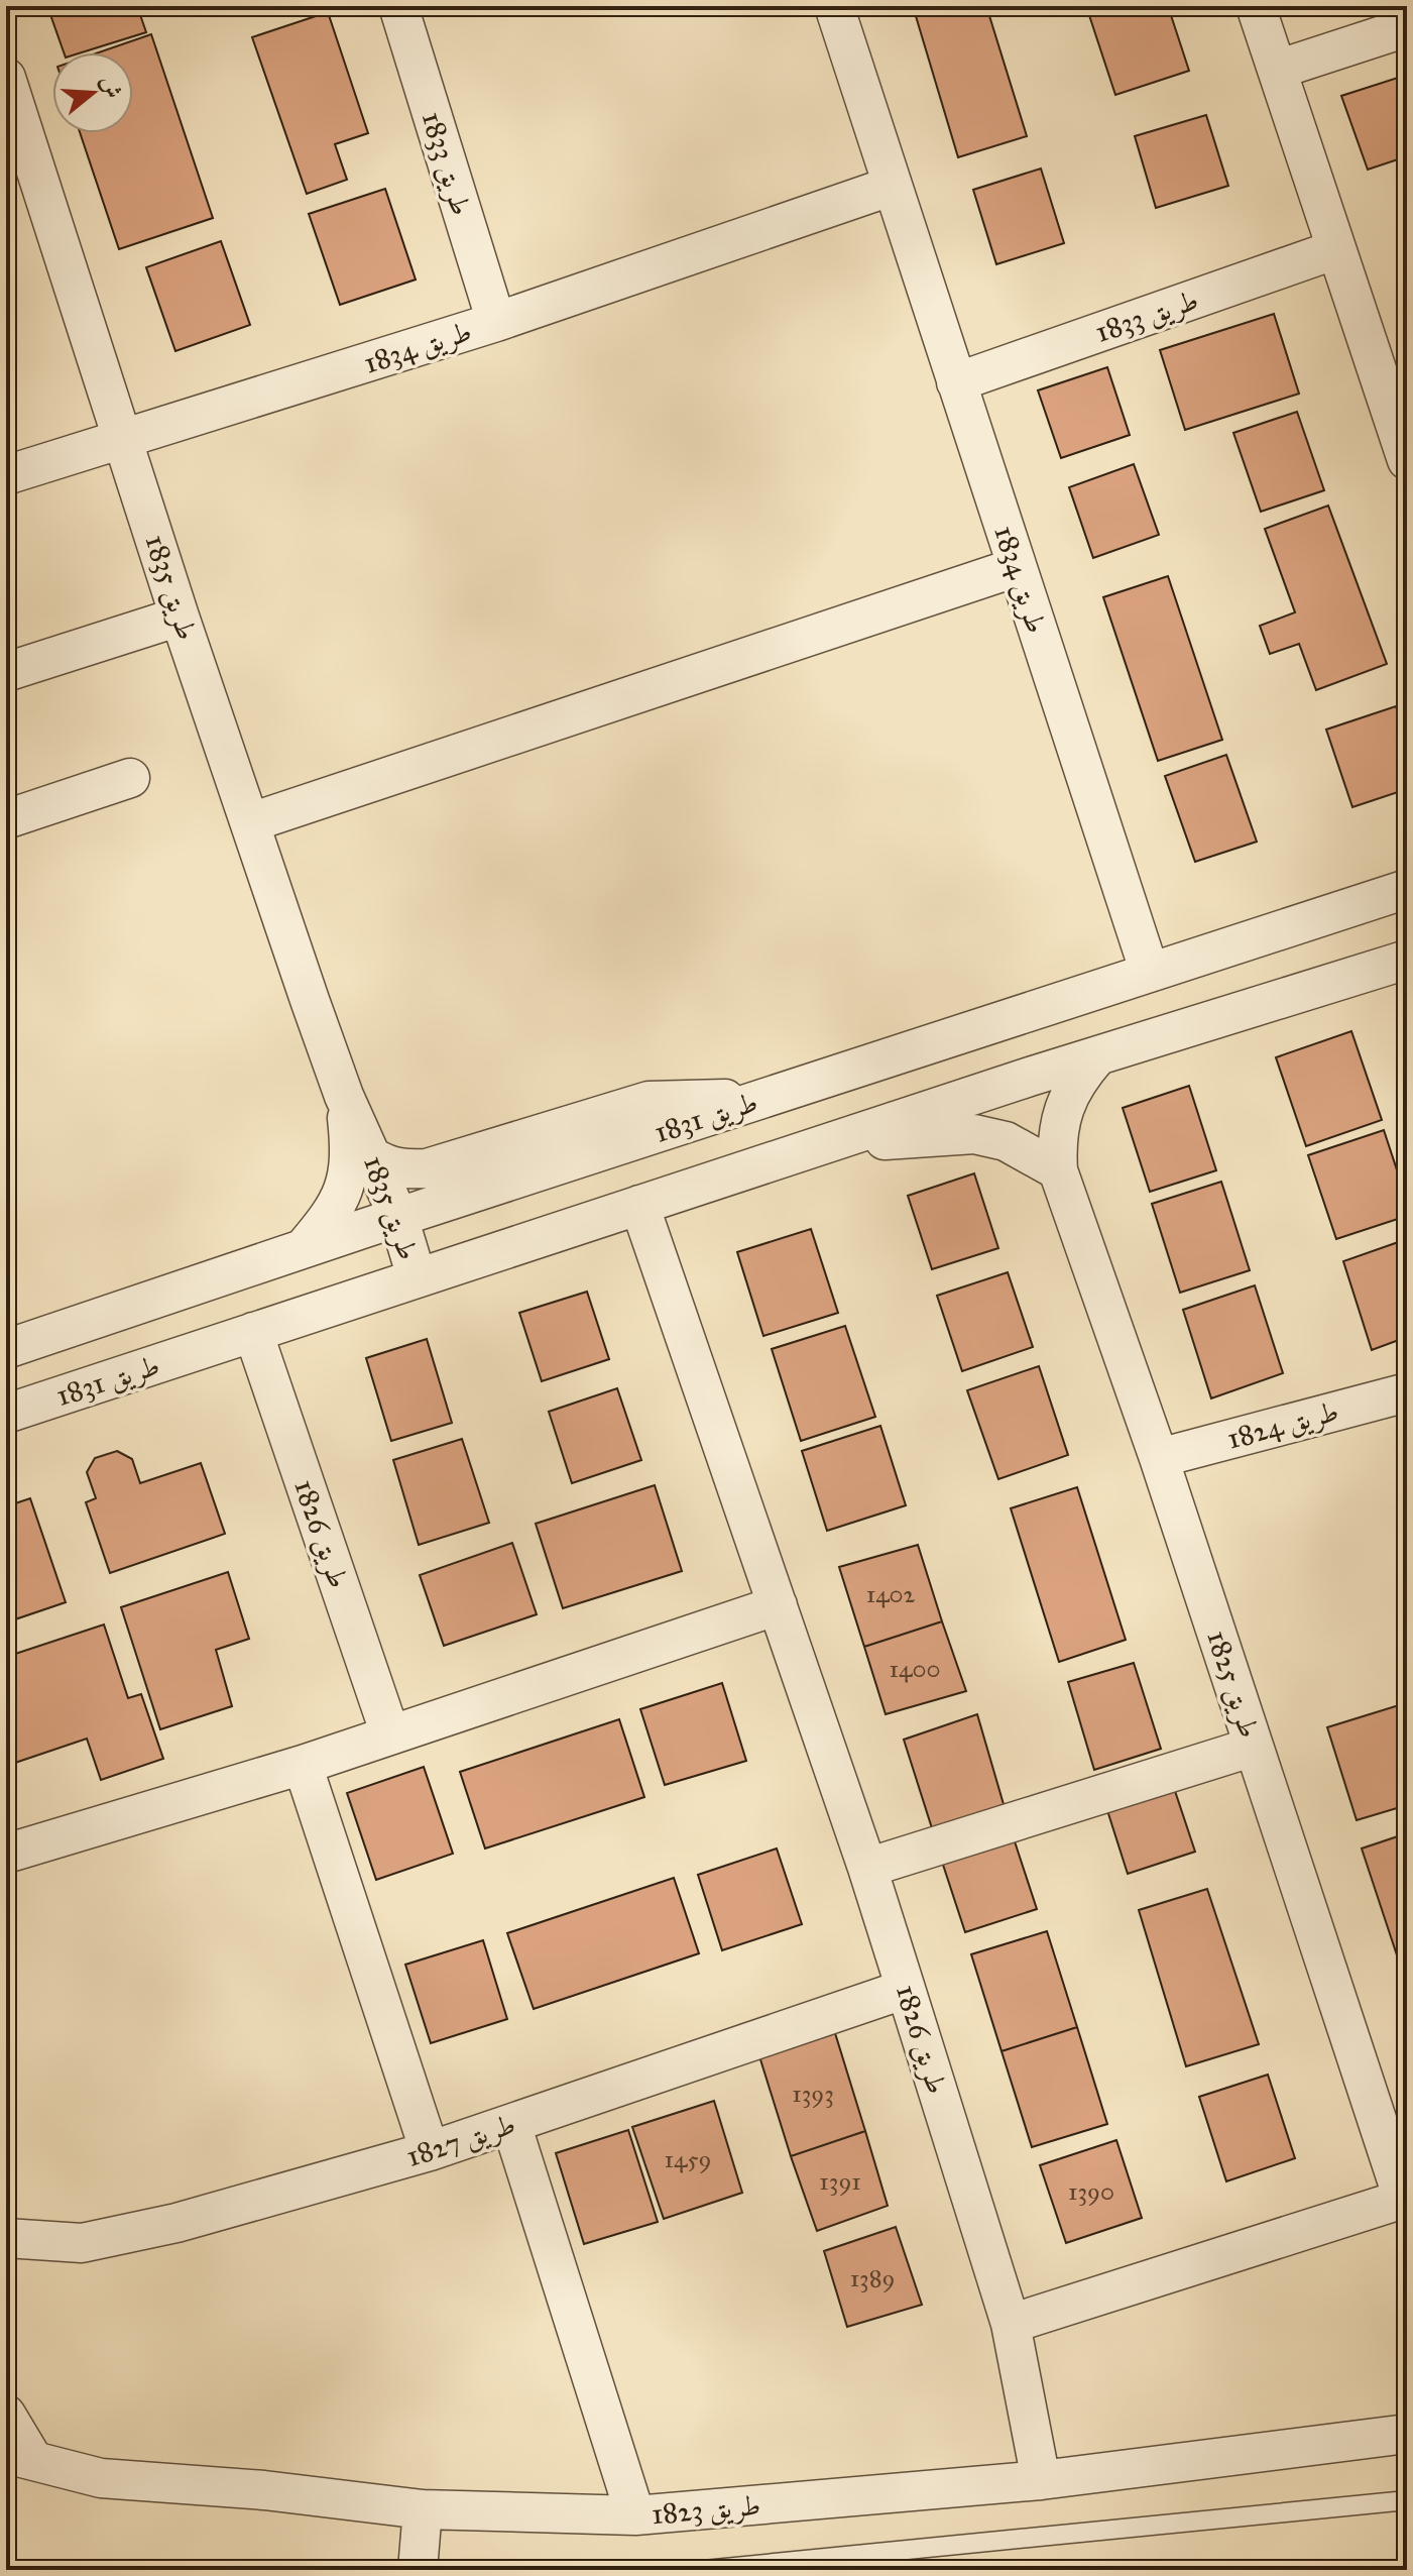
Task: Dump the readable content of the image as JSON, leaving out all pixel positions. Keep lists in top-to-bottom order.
{
  "streets": {
    "street": [
      "طريق 1833",
      "طريق 1834",
      "طريق 1835",
      "طريق 1831",
      "طريق 1824",
      "طريق 1826",
      "طريق 1825",
      "طريق 1827",
      "طريق 1823"
    ]
  },
  "crossings": [
    ["طريق 1833", "طريق 1834"],
    ["طريق 1834", "طريق 1835"],
    ["طريق 1834", "طريق 1831"],
    ["طريق 1835", "طريق 1831"],
    ["طريق 1831", "طريق 1826"],
    ["طريق 1831", "طريق 1825"],
    ["طريق 1824", "طريق 1825"],
    ["طريق 1826", "طريق 1825"],
    ["طريق 1826", "طريق 1827"],
    ["طريق 1826", "طريق 1823"]
  ],
  "house_numbers": [
    "1402",
    "1400",
    "1393",
    "1459",
    "1391",
    "1390",
    "1389"
  ],
  "north": "right"
}
